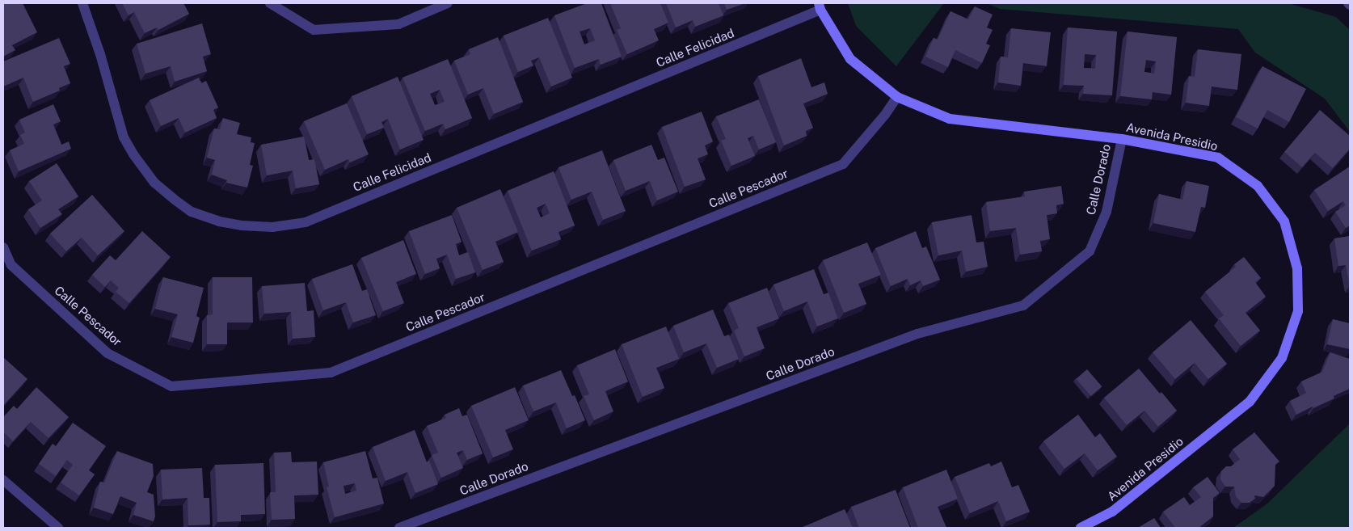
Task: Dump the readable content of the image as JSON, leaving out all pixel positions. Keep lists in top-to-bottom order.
{
  "streets": {
    "street": [
      "Calle Felicidad",
      "Avenida Presidio",
      "Calle Dorado",
      "Calle Pescador"
    ]
  },
  "crossings": [
    ["Calle Felicidad", "Avenida Presidio"],
    ["Avenida Presidio", "Calle Dorado"],
    ["Avenida Presidio", "Calle Pescador"]
  ]
}
